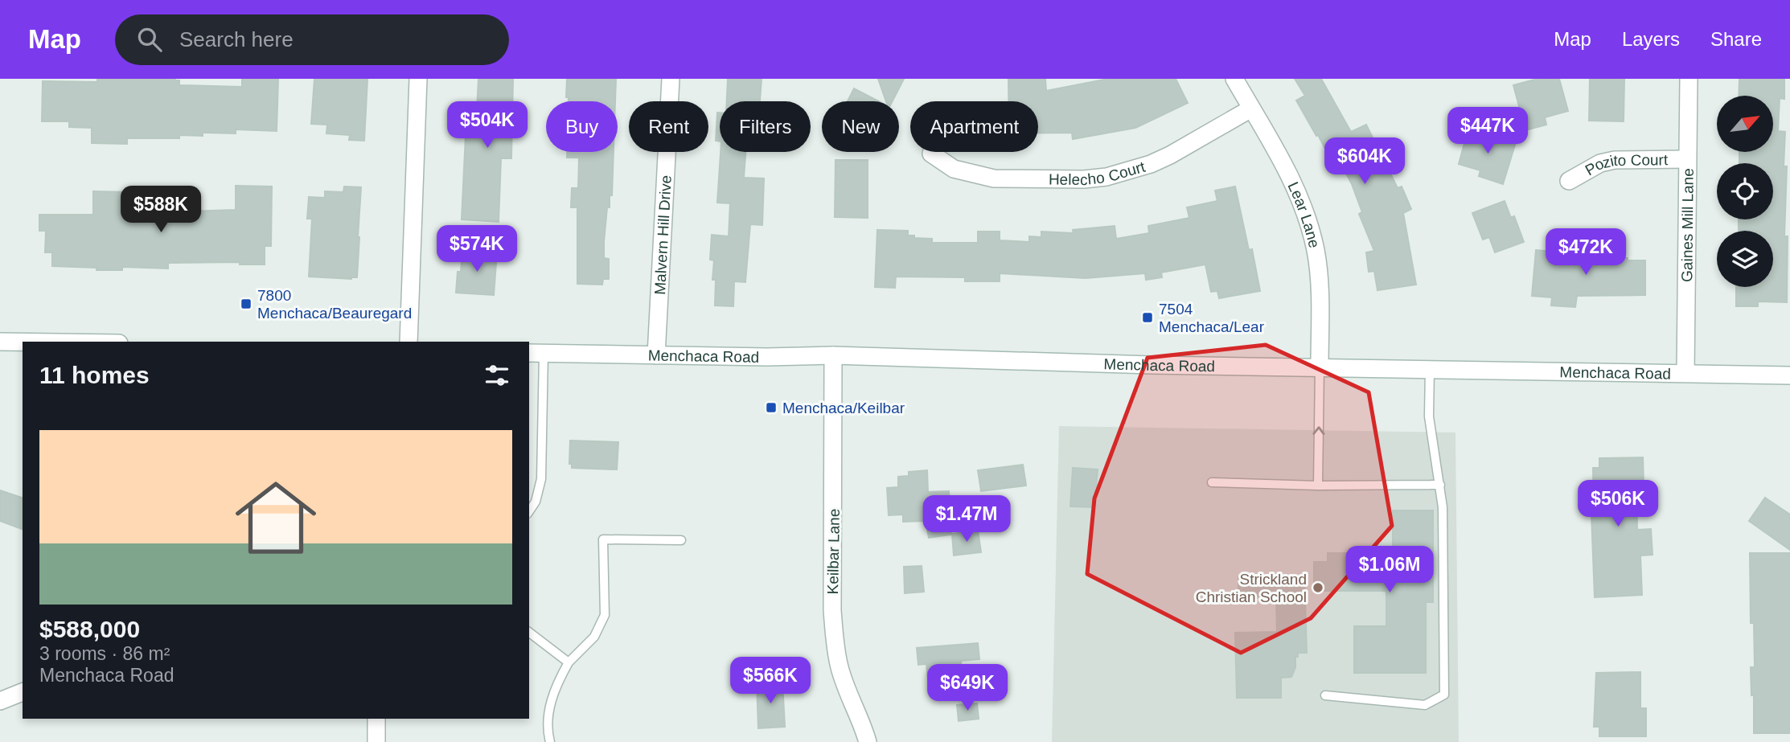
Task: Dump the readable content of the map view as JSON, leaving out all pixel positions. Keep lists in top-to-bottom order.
{
  "streets": {
    "street": [
      "Pozito Court",
      "Helecho Court",
      "Lear Lane",
      "Gaines Mill Lane",
      "Malvern Hill Drive",
      "Menchaca Road",
      "Keilbar Lane"
    ]
  },
  "crossings": [
    ["Pozito Court", "Gaines Mill Lane"],
    ["Helecho Court", "Lear Lane"],
    ["Lear Lane", "Menchaca Road"],
    ["Gaines Mill Lane", "Menchaca Road"],
    ["Malvern Hill Drive", "Menchaca Road"],
    ["Menchaca Road", "Keilbar Lane"]
  ],
  "places": {
    "transit": ["7800 Menchaca/Beauregard", "7504 Menchaca/Lear", "Menchaca/Keilbar"],
    "other": ["Strickland Christian School"]
  },
  "north": "top right",
  "page": {
    "header": "Map",
    "search": "Search here",
    "nav": ["Map", "Layers", "Share"],
    "price": [
      "$504K",
      "$447K",
      "$604K",
      "$588K",
      "$574K",
      "$472K",
      "$506K",
      "$1.47M",
      "$1.06M",
      "$566K",
      "$649K"
    ],
    "chip": [
      "Buy",
      "Rent",
      "Filters",
      "New",
      "Apartment"
    ],
    "heading": "11 homes",
    "list": [
      {
        "name": "$588,000",
        "note": "3 rooms · 86 m² · Menchaca Road"
      }
    ]
  }
}
